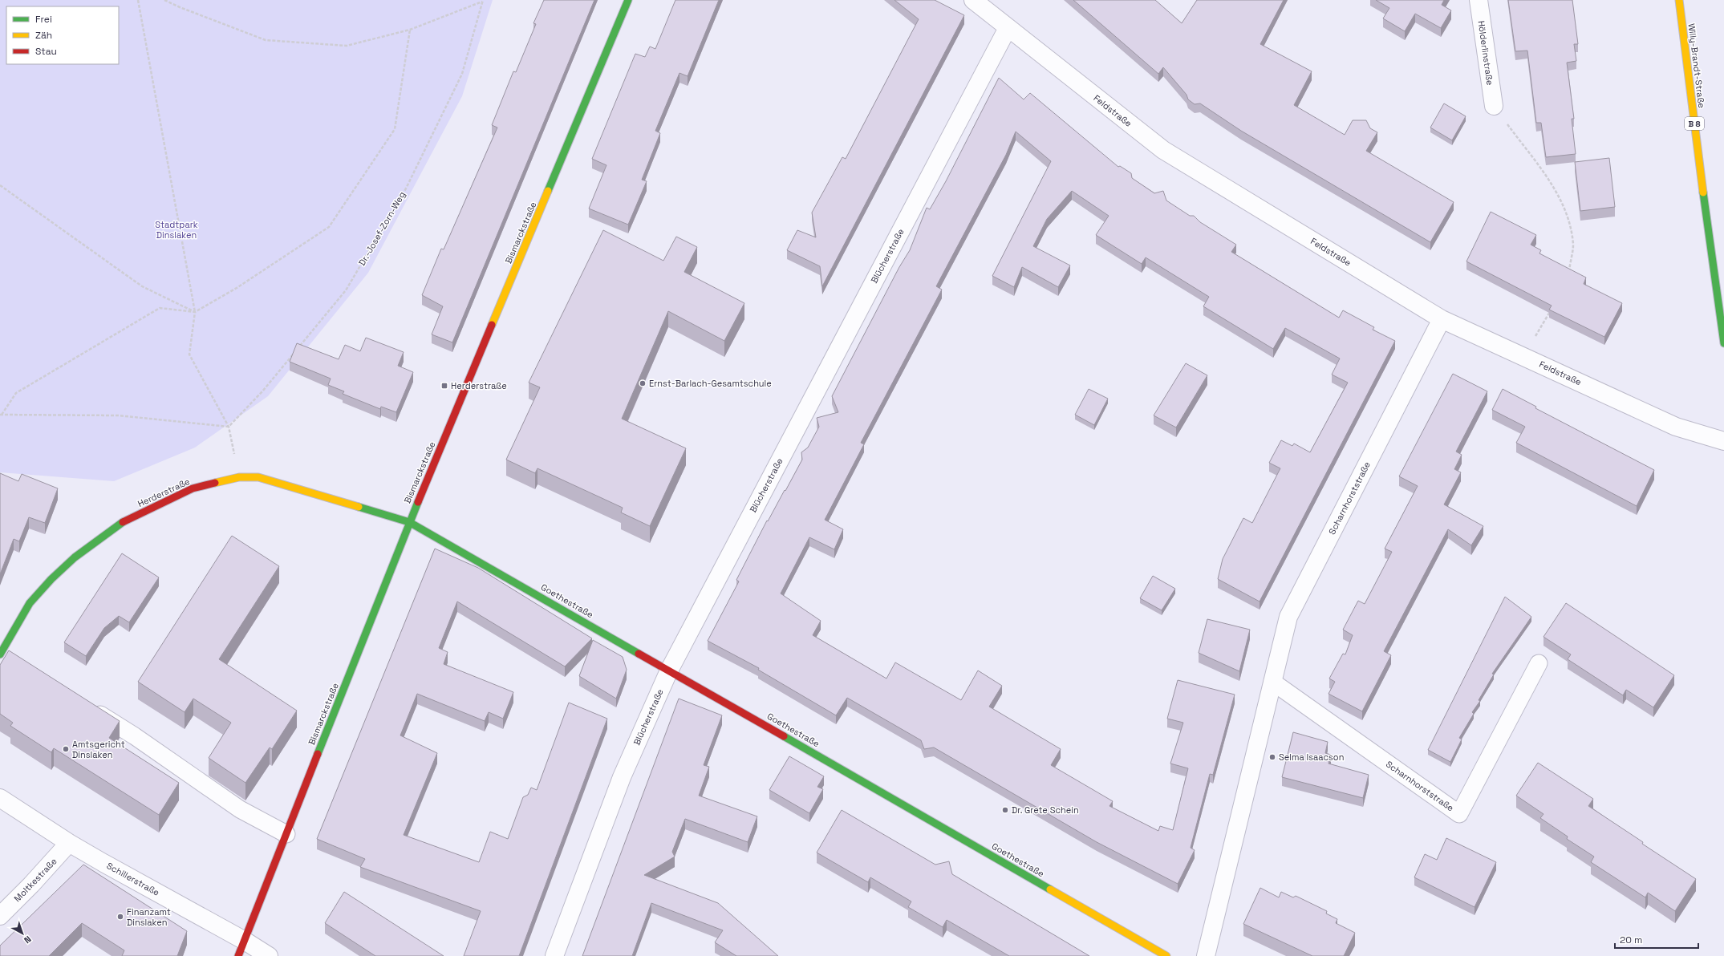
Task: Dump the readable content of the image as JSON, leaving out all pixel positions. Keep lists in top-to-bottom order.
{
  "streets": {
    "street": [
      "Hölderlinstraße",
      "Willy-Brandt-Straße",
      "Feldstraße",
      "B 8",
      "Bismarckstraße",
      "Blücherstraße",
      "Herderstraße",
      "Scharnhorststraße",
      "Goethestraße",
      "Schillerstraße",
      "Moltkestraße"
    ],
    "path": ["Dr.-Josef-Zorn-Weg"]
  },
  "crossings": [
    ["Feldstraße", "Blücherstraße"],
    ["Feldstraße", "Scharnhorststraße"],
    ["Bismarckstraße", "Herderstraße"],
    ["Bismarckstraße", "Goethestraße"],
    ["Bismarckstraße", "Schillerstraße"],
    ["Blücherstraße", "Goethestraße"],
    ["Herderstraße", "Goethestraße"],
    ["Schillerstraße", "Moltkestraße"]
  ],
  "parks": ["Stadtpark Dinslaken"],
  "places": {
    "other": [
      "Ernst-Barlach-Gesamtschule",
      "Amtsgericht Dinslaken",
      "Selma Isaacson",
      "Dr. Grete Schein",
      "Finanzamt Dinslaken"
    ],
    "transit": ["Herderstraße"]
  },
  "legend": ["Frei", "Zäh", "Stau"],
  "scale_bar": "20 m",
  "north": "bottom right"
}
